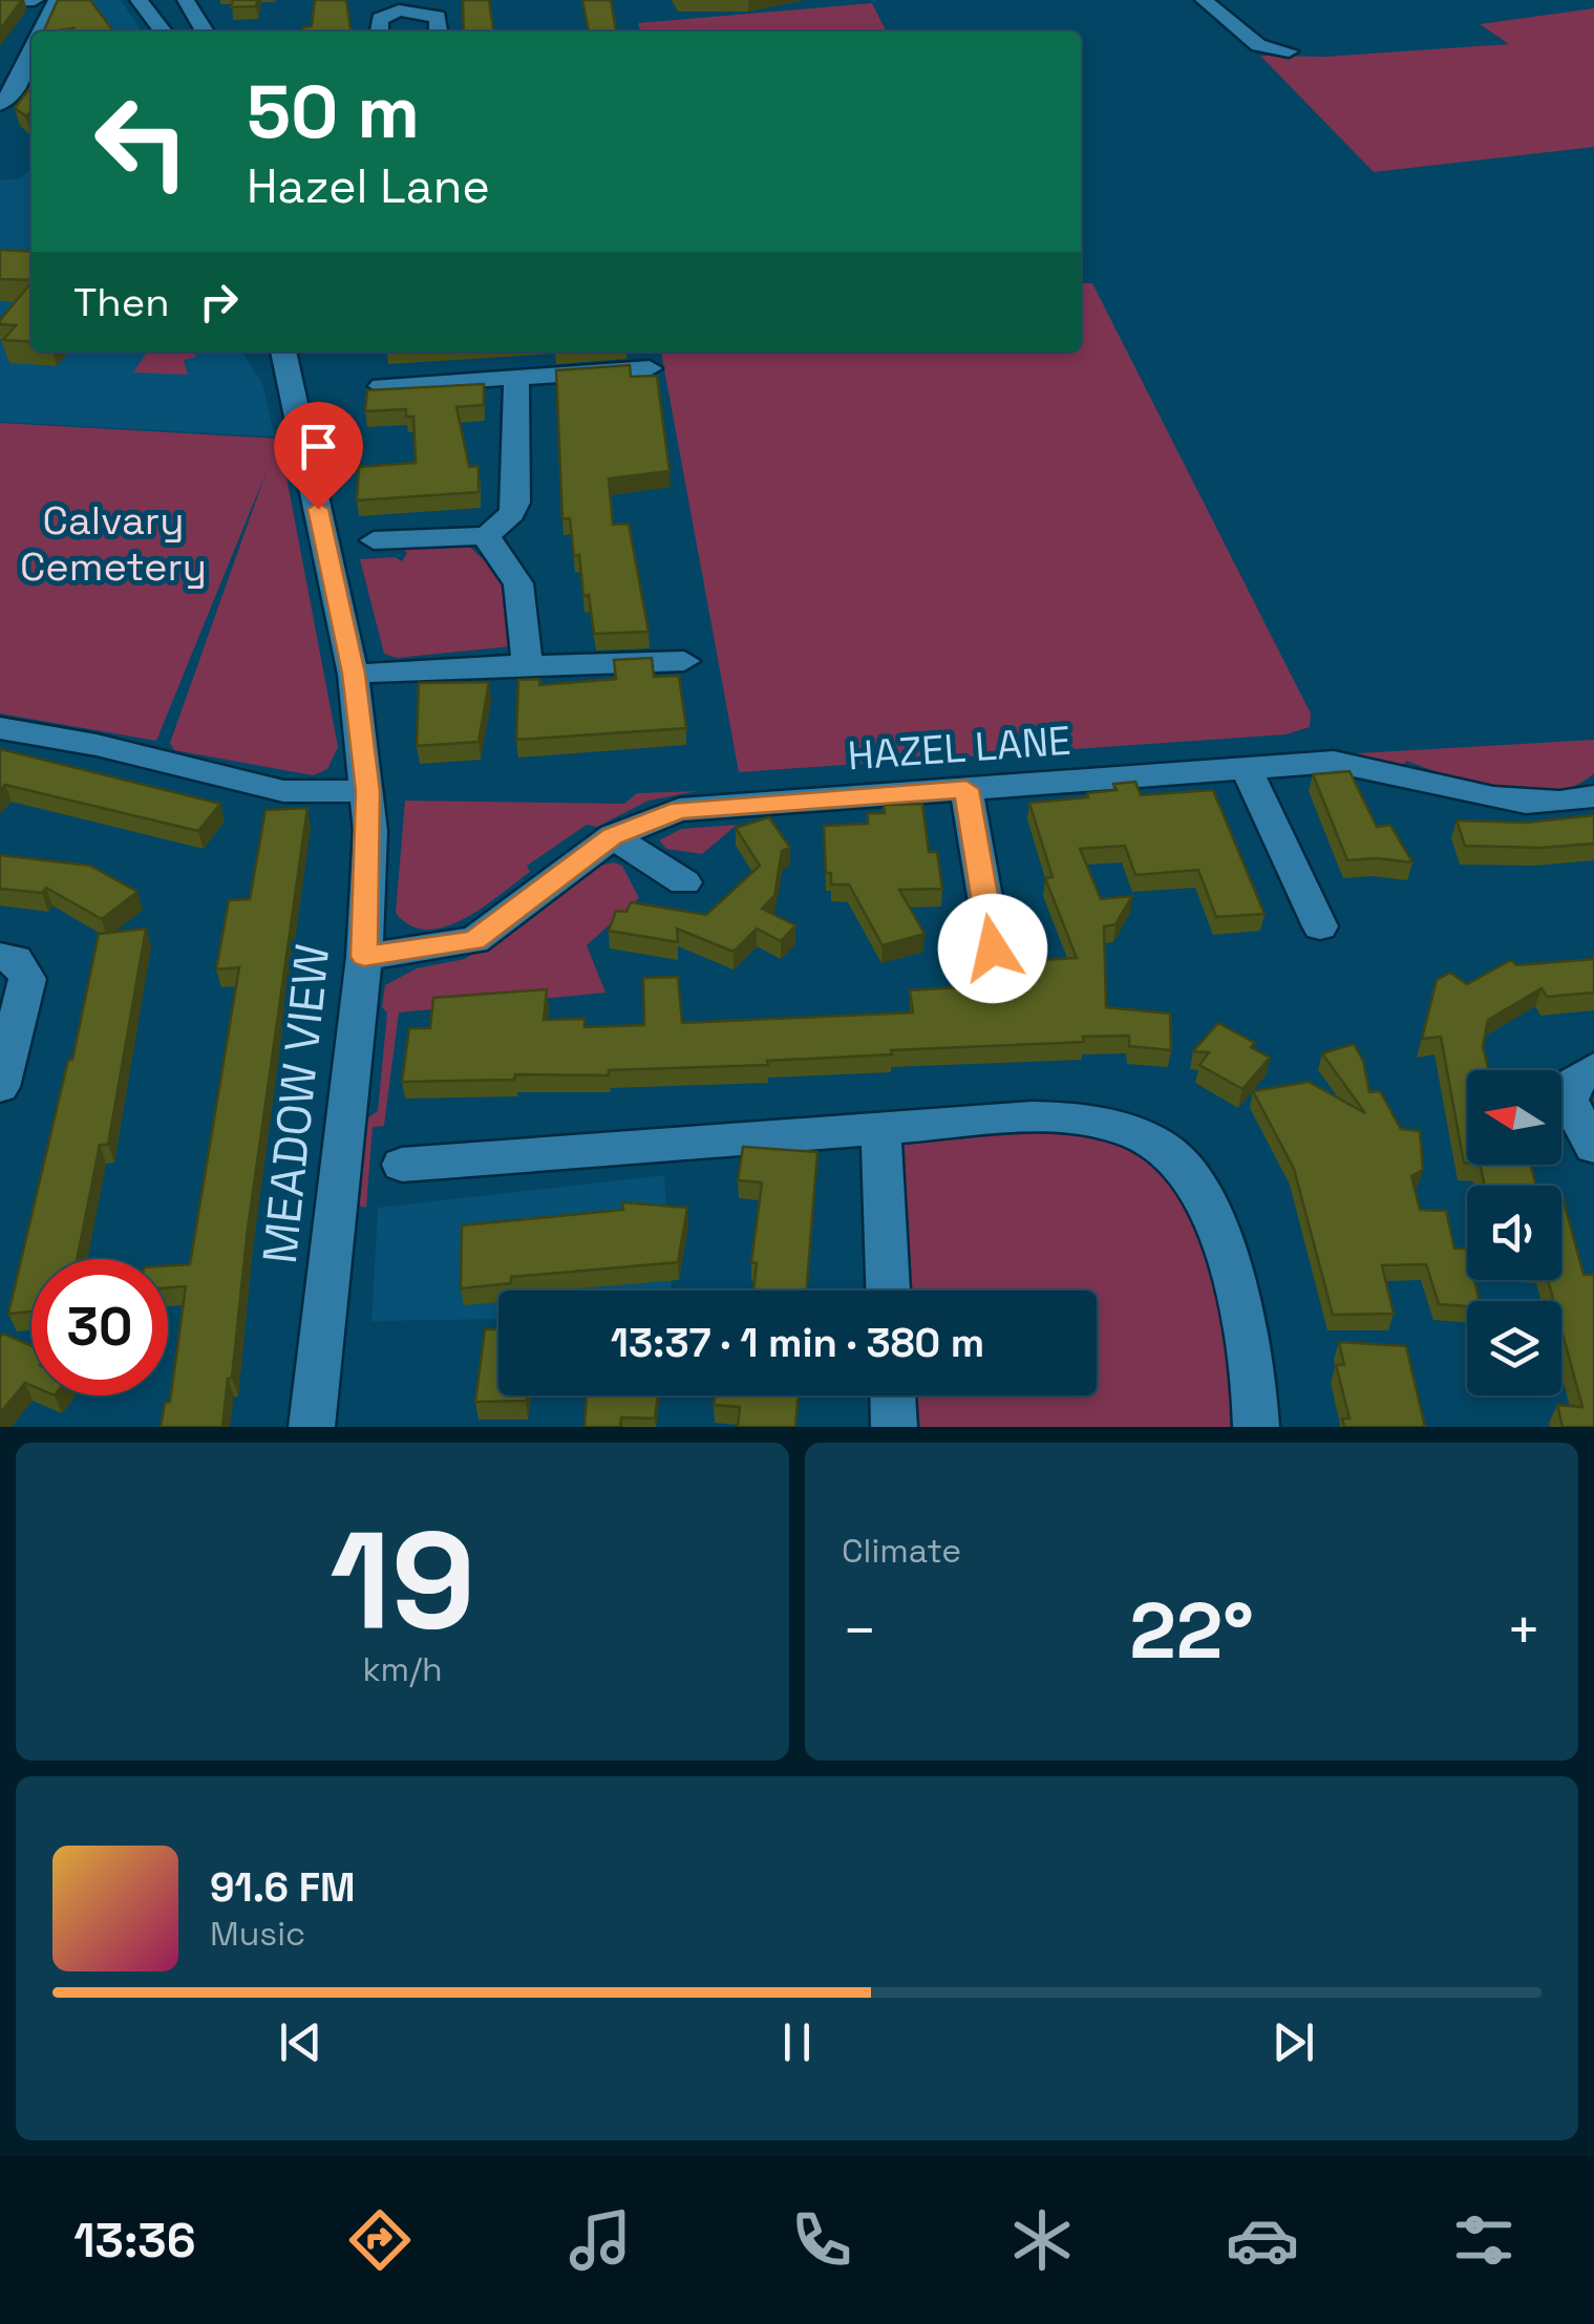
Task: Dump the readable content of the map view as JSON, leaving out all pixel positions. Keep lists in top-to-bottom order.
{
  "streets": {
    "street": ["HAZEL LANE", "MEADOW VIEW"]
  },
  "crossings": [
    ["HAZEL LANE", "MEADOW VIEW"]
  ],
  "parks": ["Calvary Cemetery"],
  "north": "left",
  "page": {
    "turn": ["50 m", "Hazel Lane"],
    "then": "Then",
    "limit": "30",
    "trip": "13:37 · 1 min · 380 m",
    "tile": [
      ["19", "km/h"],
      "Climate"
    ],
    "heat": ["−", "22°", "+"],
    "song": ["91.6 FM", "Music"],
    "tabs": "13:36"
  }
}
